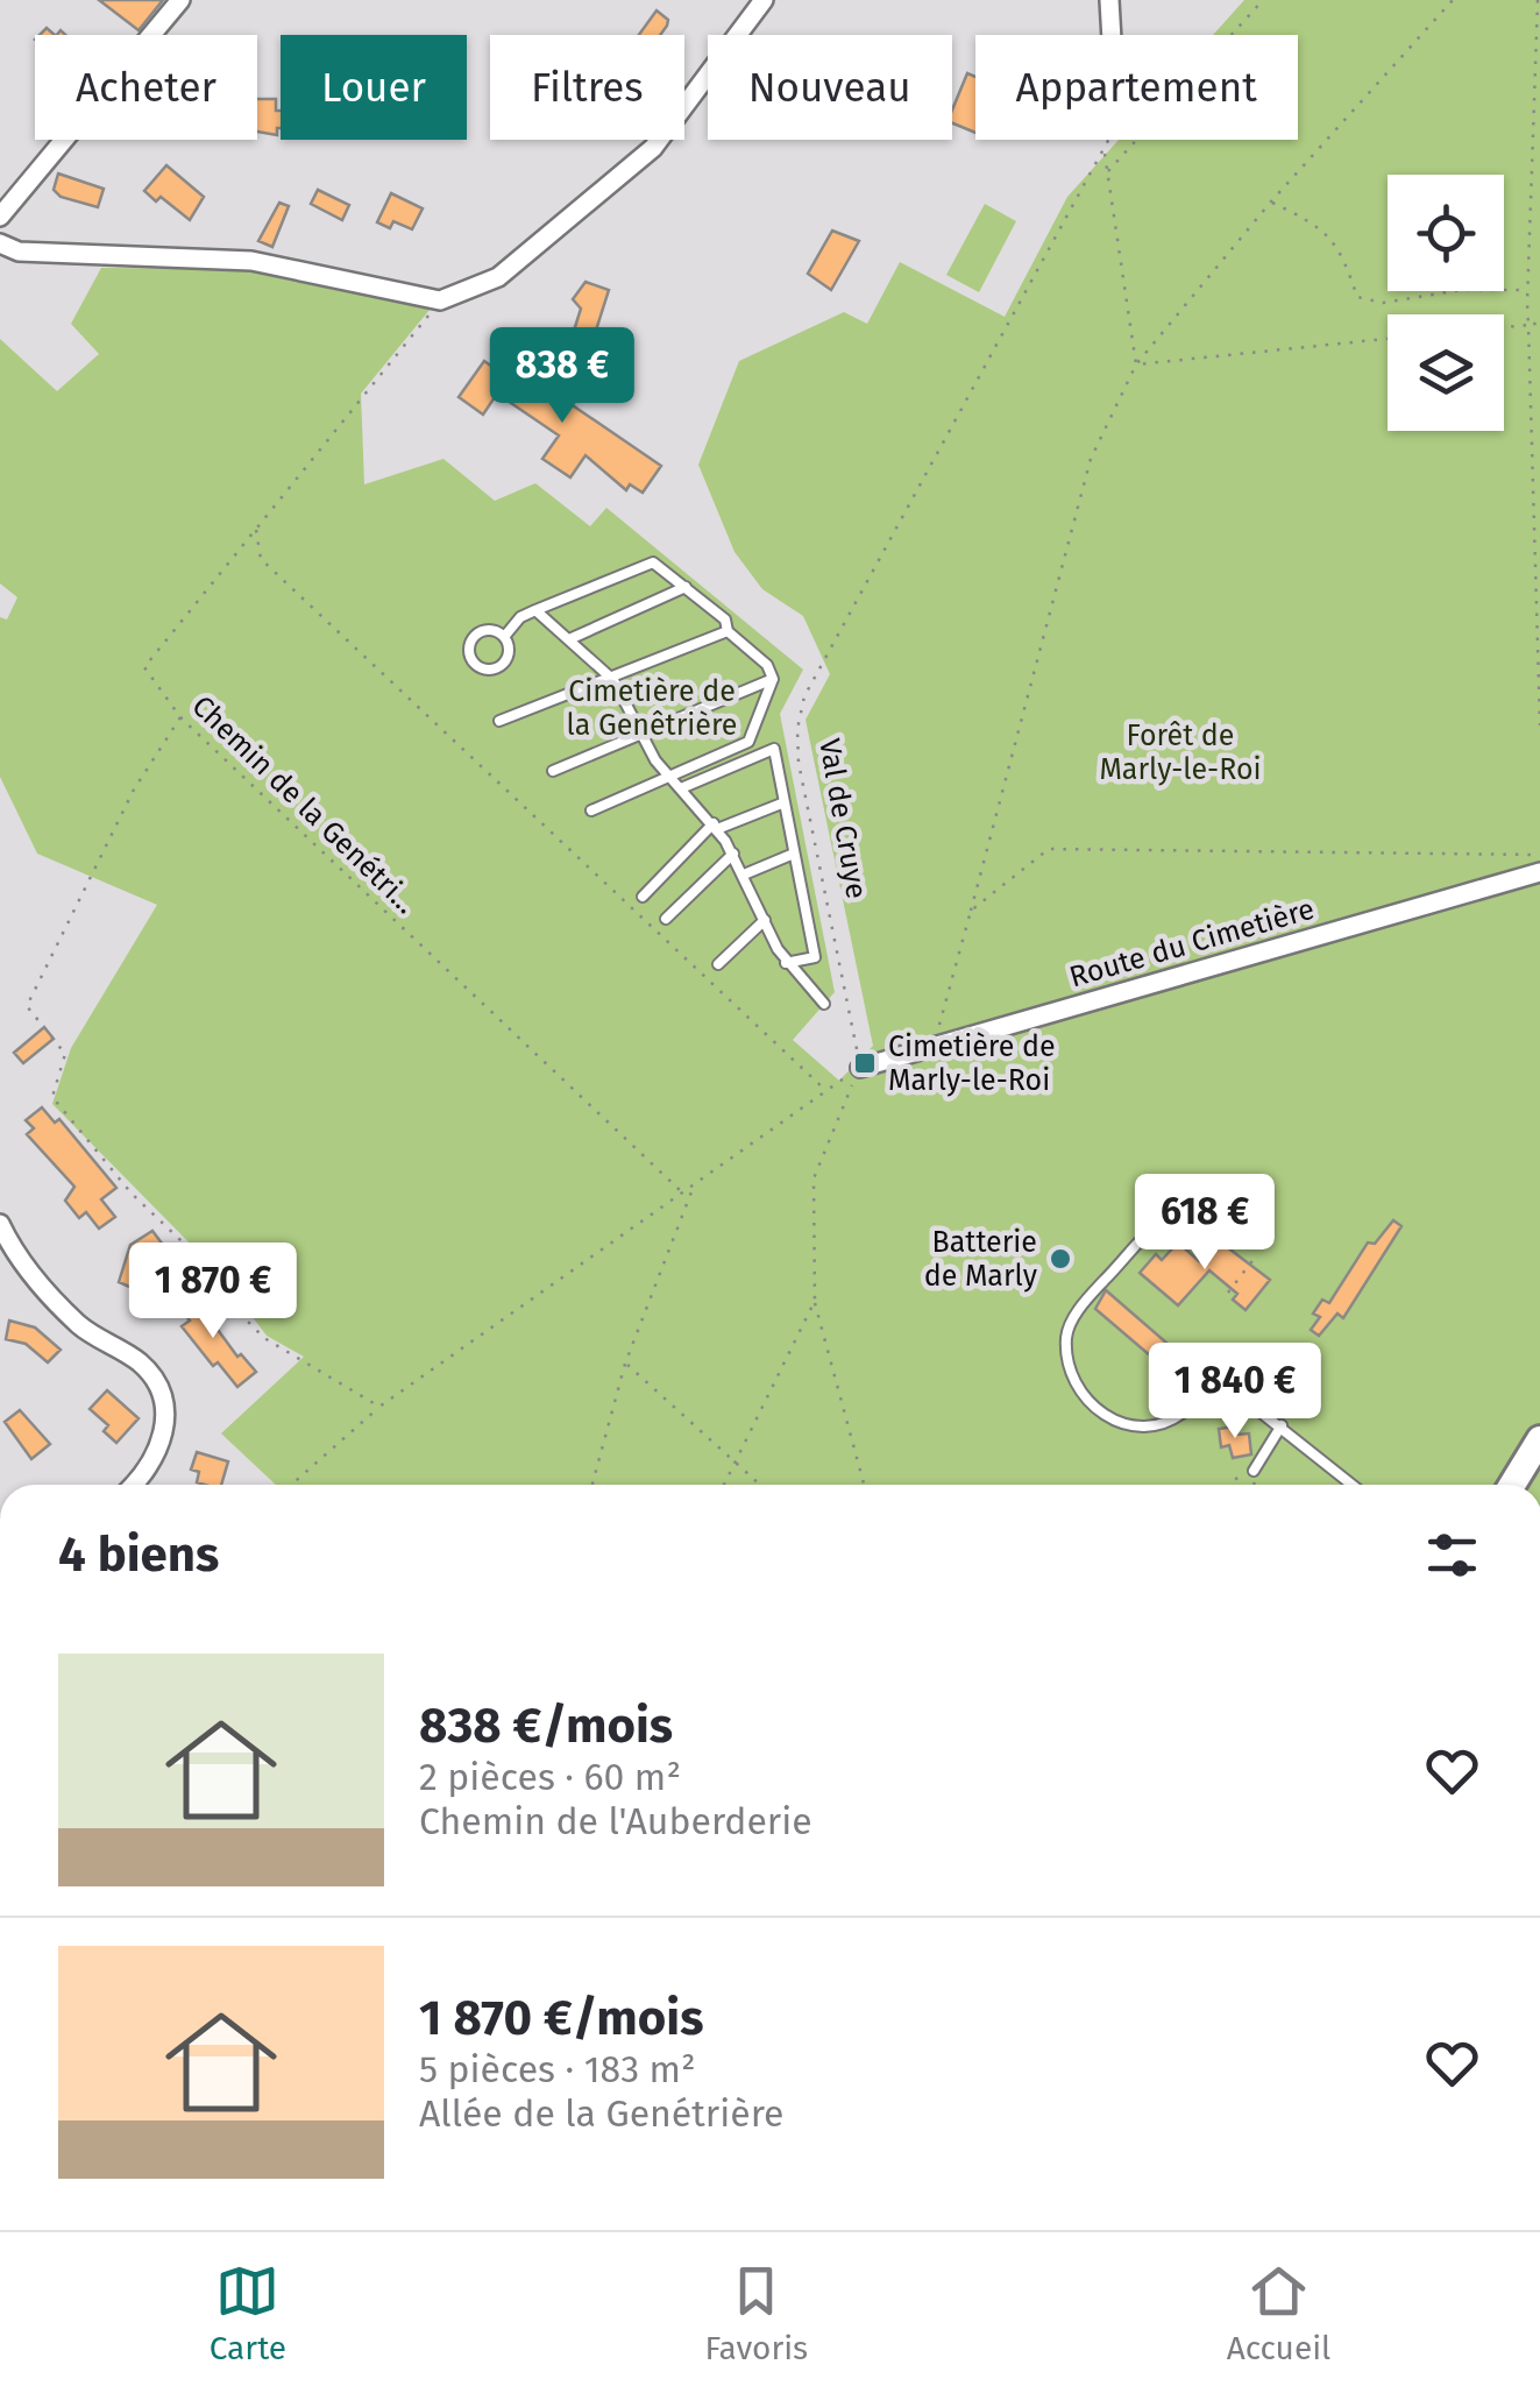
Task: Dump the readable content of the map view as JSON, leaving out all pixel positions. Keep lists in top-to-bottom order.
{
  "streets": {
    "street": ["Route du Cimetière"],
    "path": ["Chemin de la Genétri...", "Val de Cruye"]
  },
  "crossings": [
    ["Val de Cruye", "Route du Cimetière"]
  ],
  "parks": ["Cimetière de la Genêtrière", "Forêt de Marly-le-Roi"],
  "places": {
    "transit": ["Cimetière de Marly-le-Roi"],
    "other": ["Batterie de Marly"]
  },
  "page": {
    "chip": [
      "Acheter",
      "Louer",
      "Filtres",
      "Nouveau",
      "Appartement"
    ],
    "price": [
      "838 €",
      "618 €",
      "1 870 €",
      "1 840 €"
    ],
    "heading": "4 biens",
    "list": [
      {
        "name": "838 €/mois",
        "note": "2 pièces · 60 m² · Chemin de l'Auberderie"
      },
      {
        "name": "1 870 €/mois",
        "note": "5 pièces · 183 m² · Allée de la Genétrière"
      }
    ],
    "tabs": ["Carte", "Favoris", "Accueil"]
  }
}
